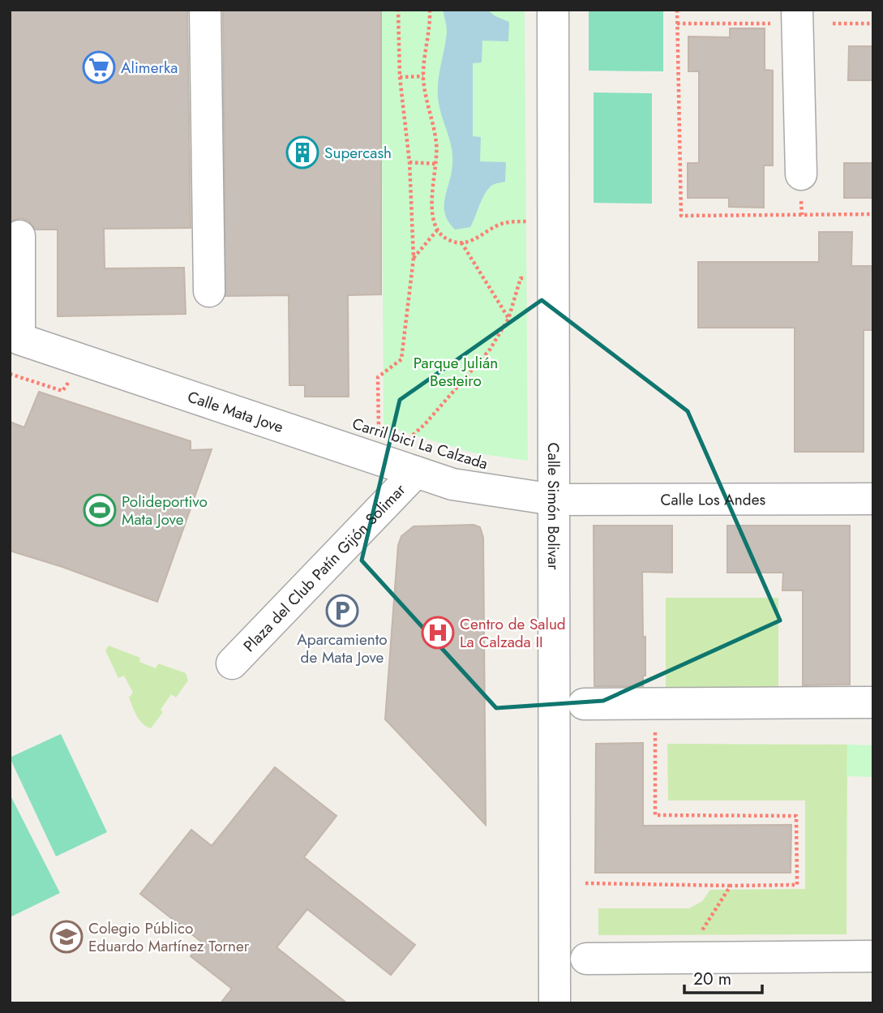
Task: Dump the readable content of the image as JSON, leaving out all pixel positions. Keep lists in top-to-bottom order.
{
  "streets": {
    "street": [
      "Calle Mata Jove",
      "Calle Los Andes",
      "Calle Simón Bolivar",
      "Plaza del Club Patín Gijón Solimar"
    ]
  },
  "crossings": [
    ["Calle Mata Jove", "Calle Los Andes"],
    ["Calle Mata Jove", "Calle Simón Bolivar"],
    ["Calle Mata Jove", "Plaza del Club Patín Gijón Solimar"],
    ["Calle Los Andes", "Calle Simón Bolivar"]
  ],
  "parks": ["Parque Julián Besteiro"],
  "places": {
    "supermarket": ["Alimerka"],
    "building": ["Supercash"],
    "sports": ["Polideportivo Mata Jove"],
    "parking": ["Aparcamiento de Mata Jove"],
    "hospital": ["Centro de Salud La Calzada II"],
    "school or university": ["Colegio Público Eduardo Martínez Torner"]
  },
  "scale_bar": "20 m"
}
